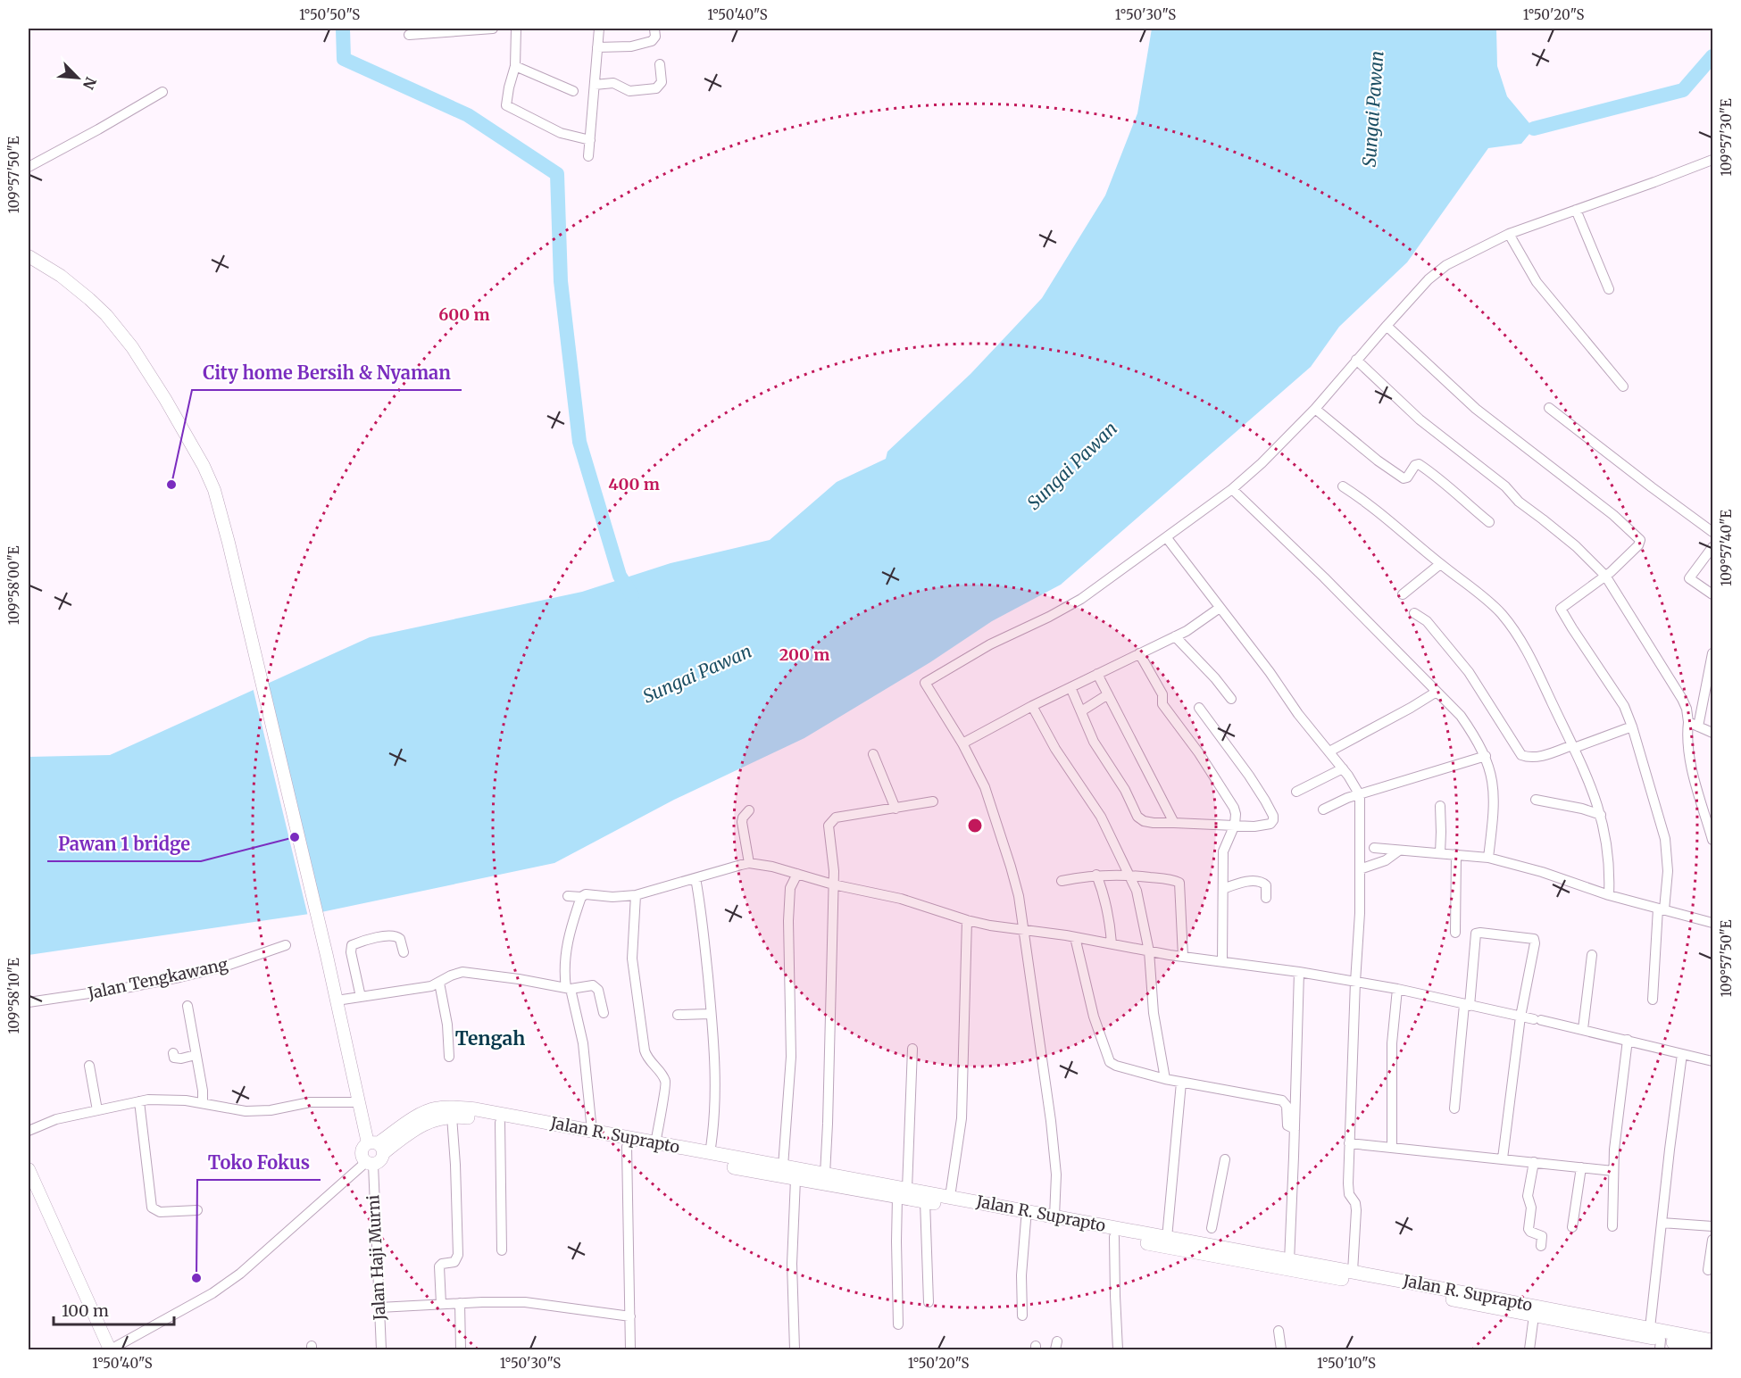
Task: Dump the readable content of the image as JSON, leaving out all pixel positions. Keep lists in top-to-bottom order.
{
  "streets": {
    "highway": ["Jalan R. Suprapto"],
    "street": ["Jalan Tengkawang", "Jalan Haji Murni"]
  },
  "districts": ["Tengah"],
  "water": ["Sungai Pawan"],
  "places": ["City home Bersih & Nyaman", "Pawan 1 bridge", "Toko Fokus"],
  "scale_bar": "100 m",
  "north": "bottom right",
  "coordinates": [
    "1°50'50\"S",
    "1°50'40\"S",
    "1°50'30\"S",
    "1°50'20\"S",
    "109°57'30\"E",
    "109°57'50\"E",
    "109°57'40\"E",
    "109°58'00\"E",
    "109°58'10\"E",
    "1°50'10\"S"
  ],
  "rings": ["600 m", "400 m", "200 m"]
}
